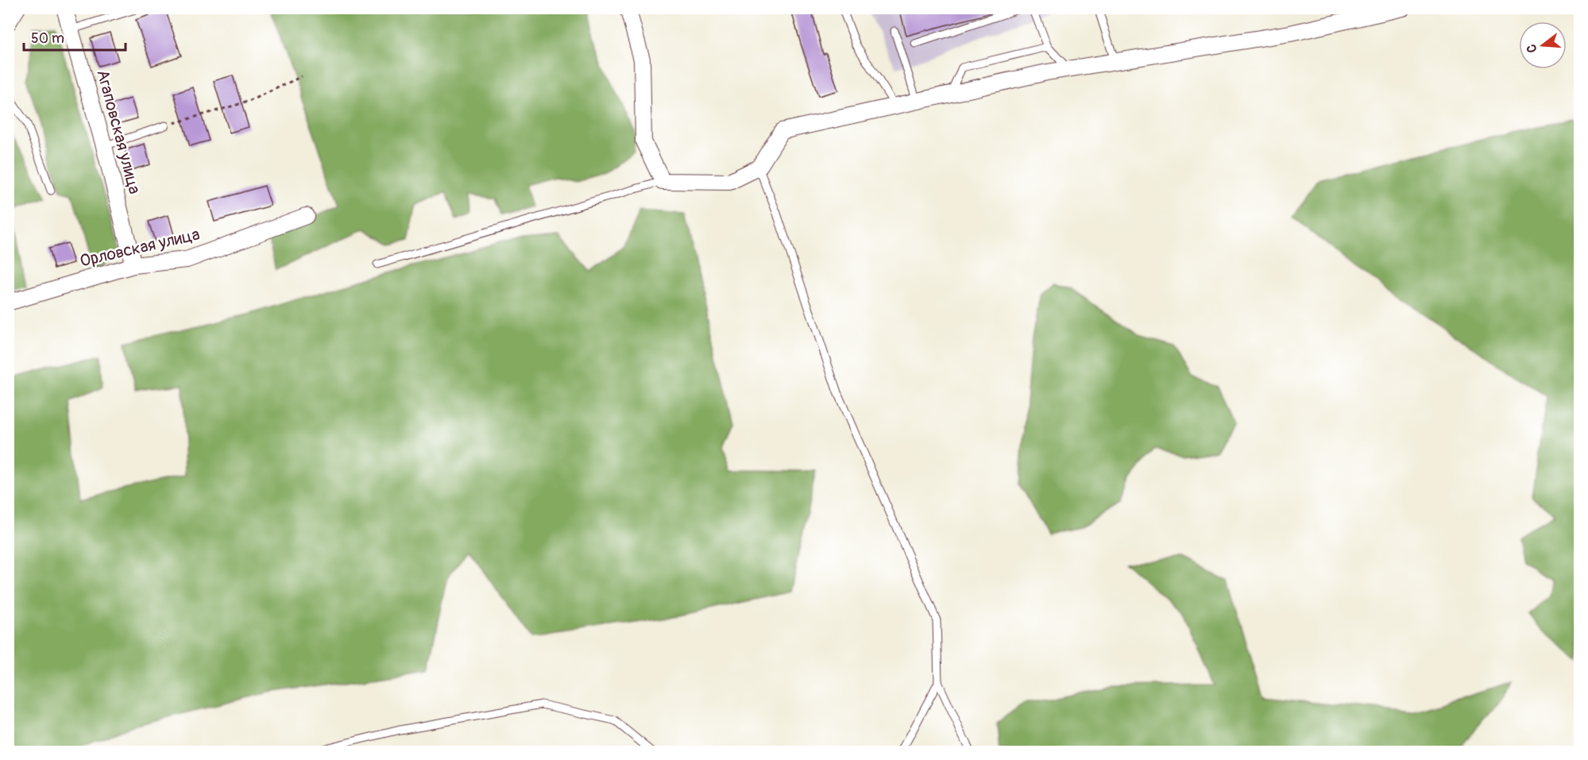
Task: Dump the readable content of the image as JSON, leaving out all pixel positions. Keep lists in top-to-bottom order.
{
  "streets": {
    "street": ["Агаповская улица", "Орловская улица"]
  },
  "crossings": [
    ["Агаповская улица", "Орловская улица"]
  ],
  "scale_bar": "50 m",
  "north": "left"
}
